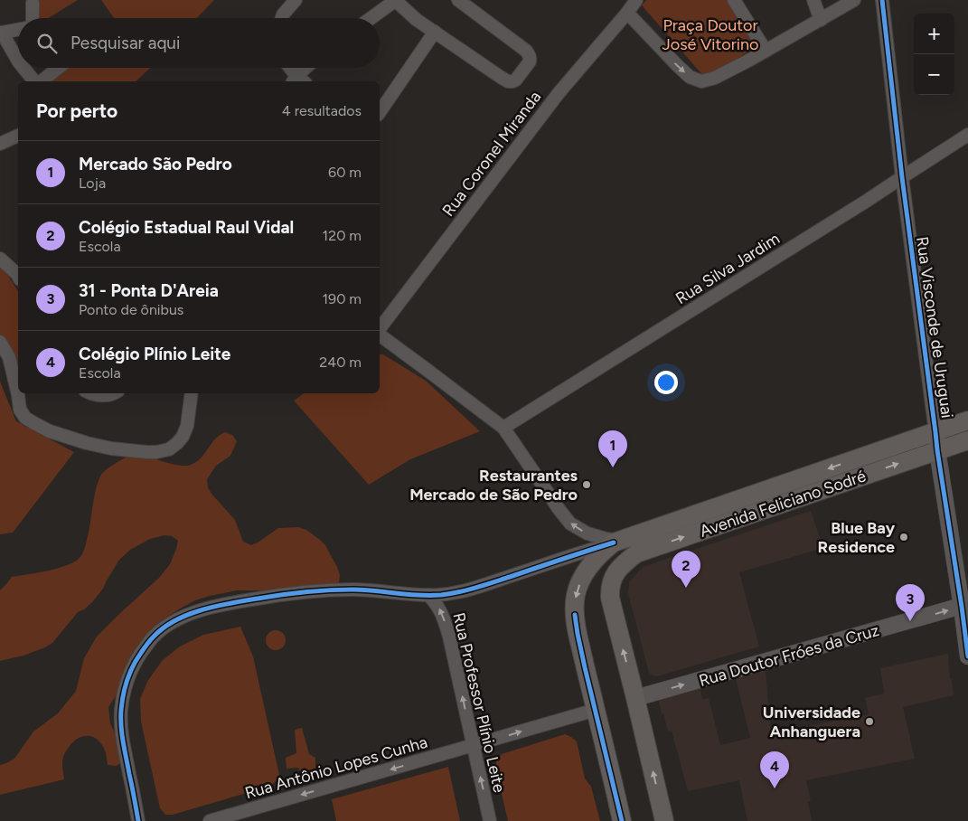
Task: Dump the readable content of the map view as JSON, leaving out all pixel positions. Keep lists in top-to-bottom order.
{
  "streets": {
    "main road": ["Avenida Feliciano Sodré"],
    "street": [
      "Rua Coronel Miranda",
      "Rua Silva Jardim",
      "Rua Visconde de Uruguai",
      "Rua Doutor Fróes da Cruz",
      "Rua Professor Plínio Leite",
      "Rua Antônio Lopes Cunha"
    ]
  },
  "crossings": [
    ["Rua Silva Jardim", "Rua Visconde de Uruguai"],
    ["Rua Visconde de Uruguai", "Avenida Feliciano Sodré"],
    ["Rua Visconde de Uruguai", "Rua Doutor Fróes da Cruz"],
    ["Avenida Feliciano Sodré", "Rua Doutor Fróes da Cruz"],
    ["Rua Professor Plínio Leite", "Rua Antônio Lopes Cunha"]
  ],
  "one_way": ["Rua Doutor Fróes da Cruz", "Rua Professor Plínio Leite"],
  "parks": ["Praça Doutor José Vitorino"],
  "places": ["Restaurantes Mercado de São Pedro", "Blue Bay Residence", "Universidade Anhanguera"],
  "page": {
    "map_buttons": ["+", "−"],
    "search": "Pesquisar aqui",
    "heading": ["Por perto", "4 resultados"],
    "list": [
      {
        "mark": "1",
        "name": "Mercado São Pedro",
        "note": "Loja",
        "value": "60 m"
      },
      {
        "mark": "2",
        "name": "Colégio Estadual Raul Vidal",
        "note": "Escola",
        "value": "120 m"
      },
      {
        "mark": "3",
        "name": "31 - Ponta D'Areia",
        "note": "Ponto de ônibus",
        "value": "190 m"
      },
      {
        "mark": "4",
        "name": "Colégio Plínio Leite",
        "note": "Escola",
        "value": "240 m"
      }
    ],
    "pins": [
      "1",
      "2",
      "3",
      "4"
    ]
  }
}
